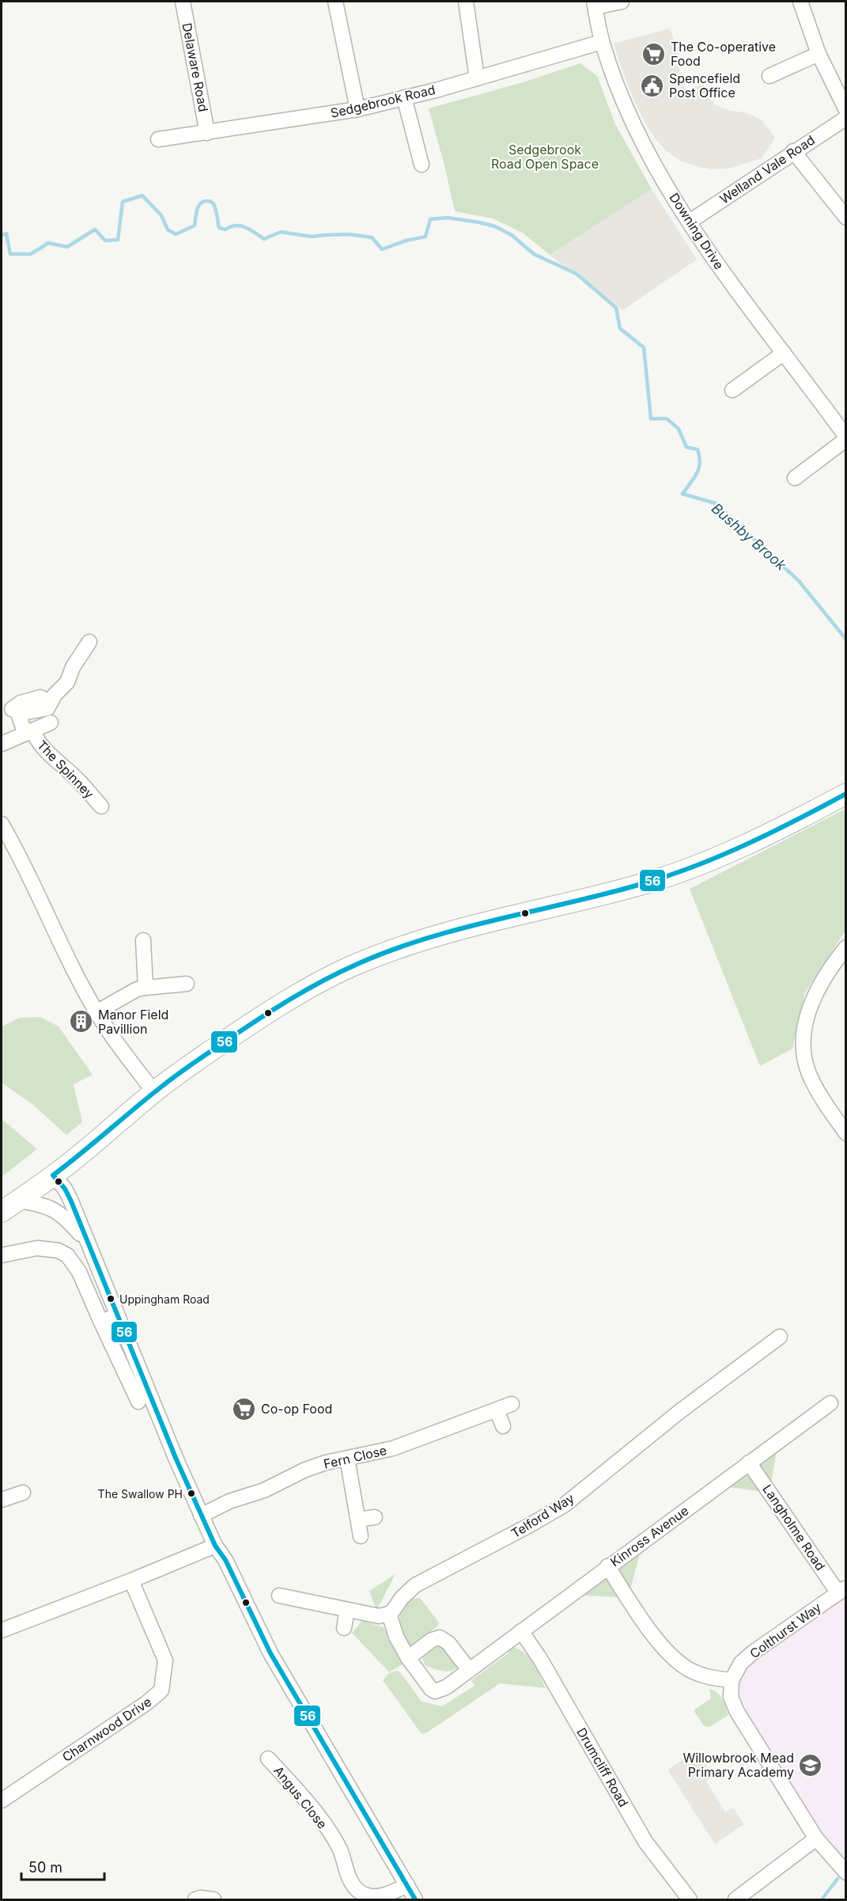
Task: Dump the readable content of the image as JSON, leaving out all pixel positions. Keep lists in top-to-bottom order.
{
  "streets": {
    "street": [
      "Delaware Road",
      "Sedgebrook Road",
      "Welland Vale Road",
      "Downing Drive",
      "The Spinney",
      "Fern Close",
      "Telford Way",
      "Langholme Road",
      "Kinross Avenue",
      "Colthurst Way",
      "Charnwood Drive",
      "Drumcliff Road",
      "Angus Close"
    ]
  },
  "crossings": [
    ["Delaware Road", "Sedgebrook Road"],
    ["Sedgebrook Road", "Downing Drive"],
    ["Welland Vale Road", "Downing Drive"],
    ["Telford Way", "Kinross Avenue"],
    ["Langholme Road", "Kinross Avenue"],
    ["Langholme Road", "Colthurst Way"],
    ["Kinross Avenue", "Drumcliff Road"]
  ],
  "water": ["Bushby Brook"],
  "parks": ["Sedgebrook Road Open Space"],
  "places": {
    "supermarket": ["The Co-operative Food", "Co-op Food"],
    "public building": ["Spencefield Post Office"],
    "building": ["Manor Field Pavillion"],
    "other": ["Uppingham Road", "The Swallow PH"],
    "school or university": ["Willowbrook Mead Primary Academy"]
  },
  "lines": ["transit line 56"],
  "scale_bar": "50 m"
}
